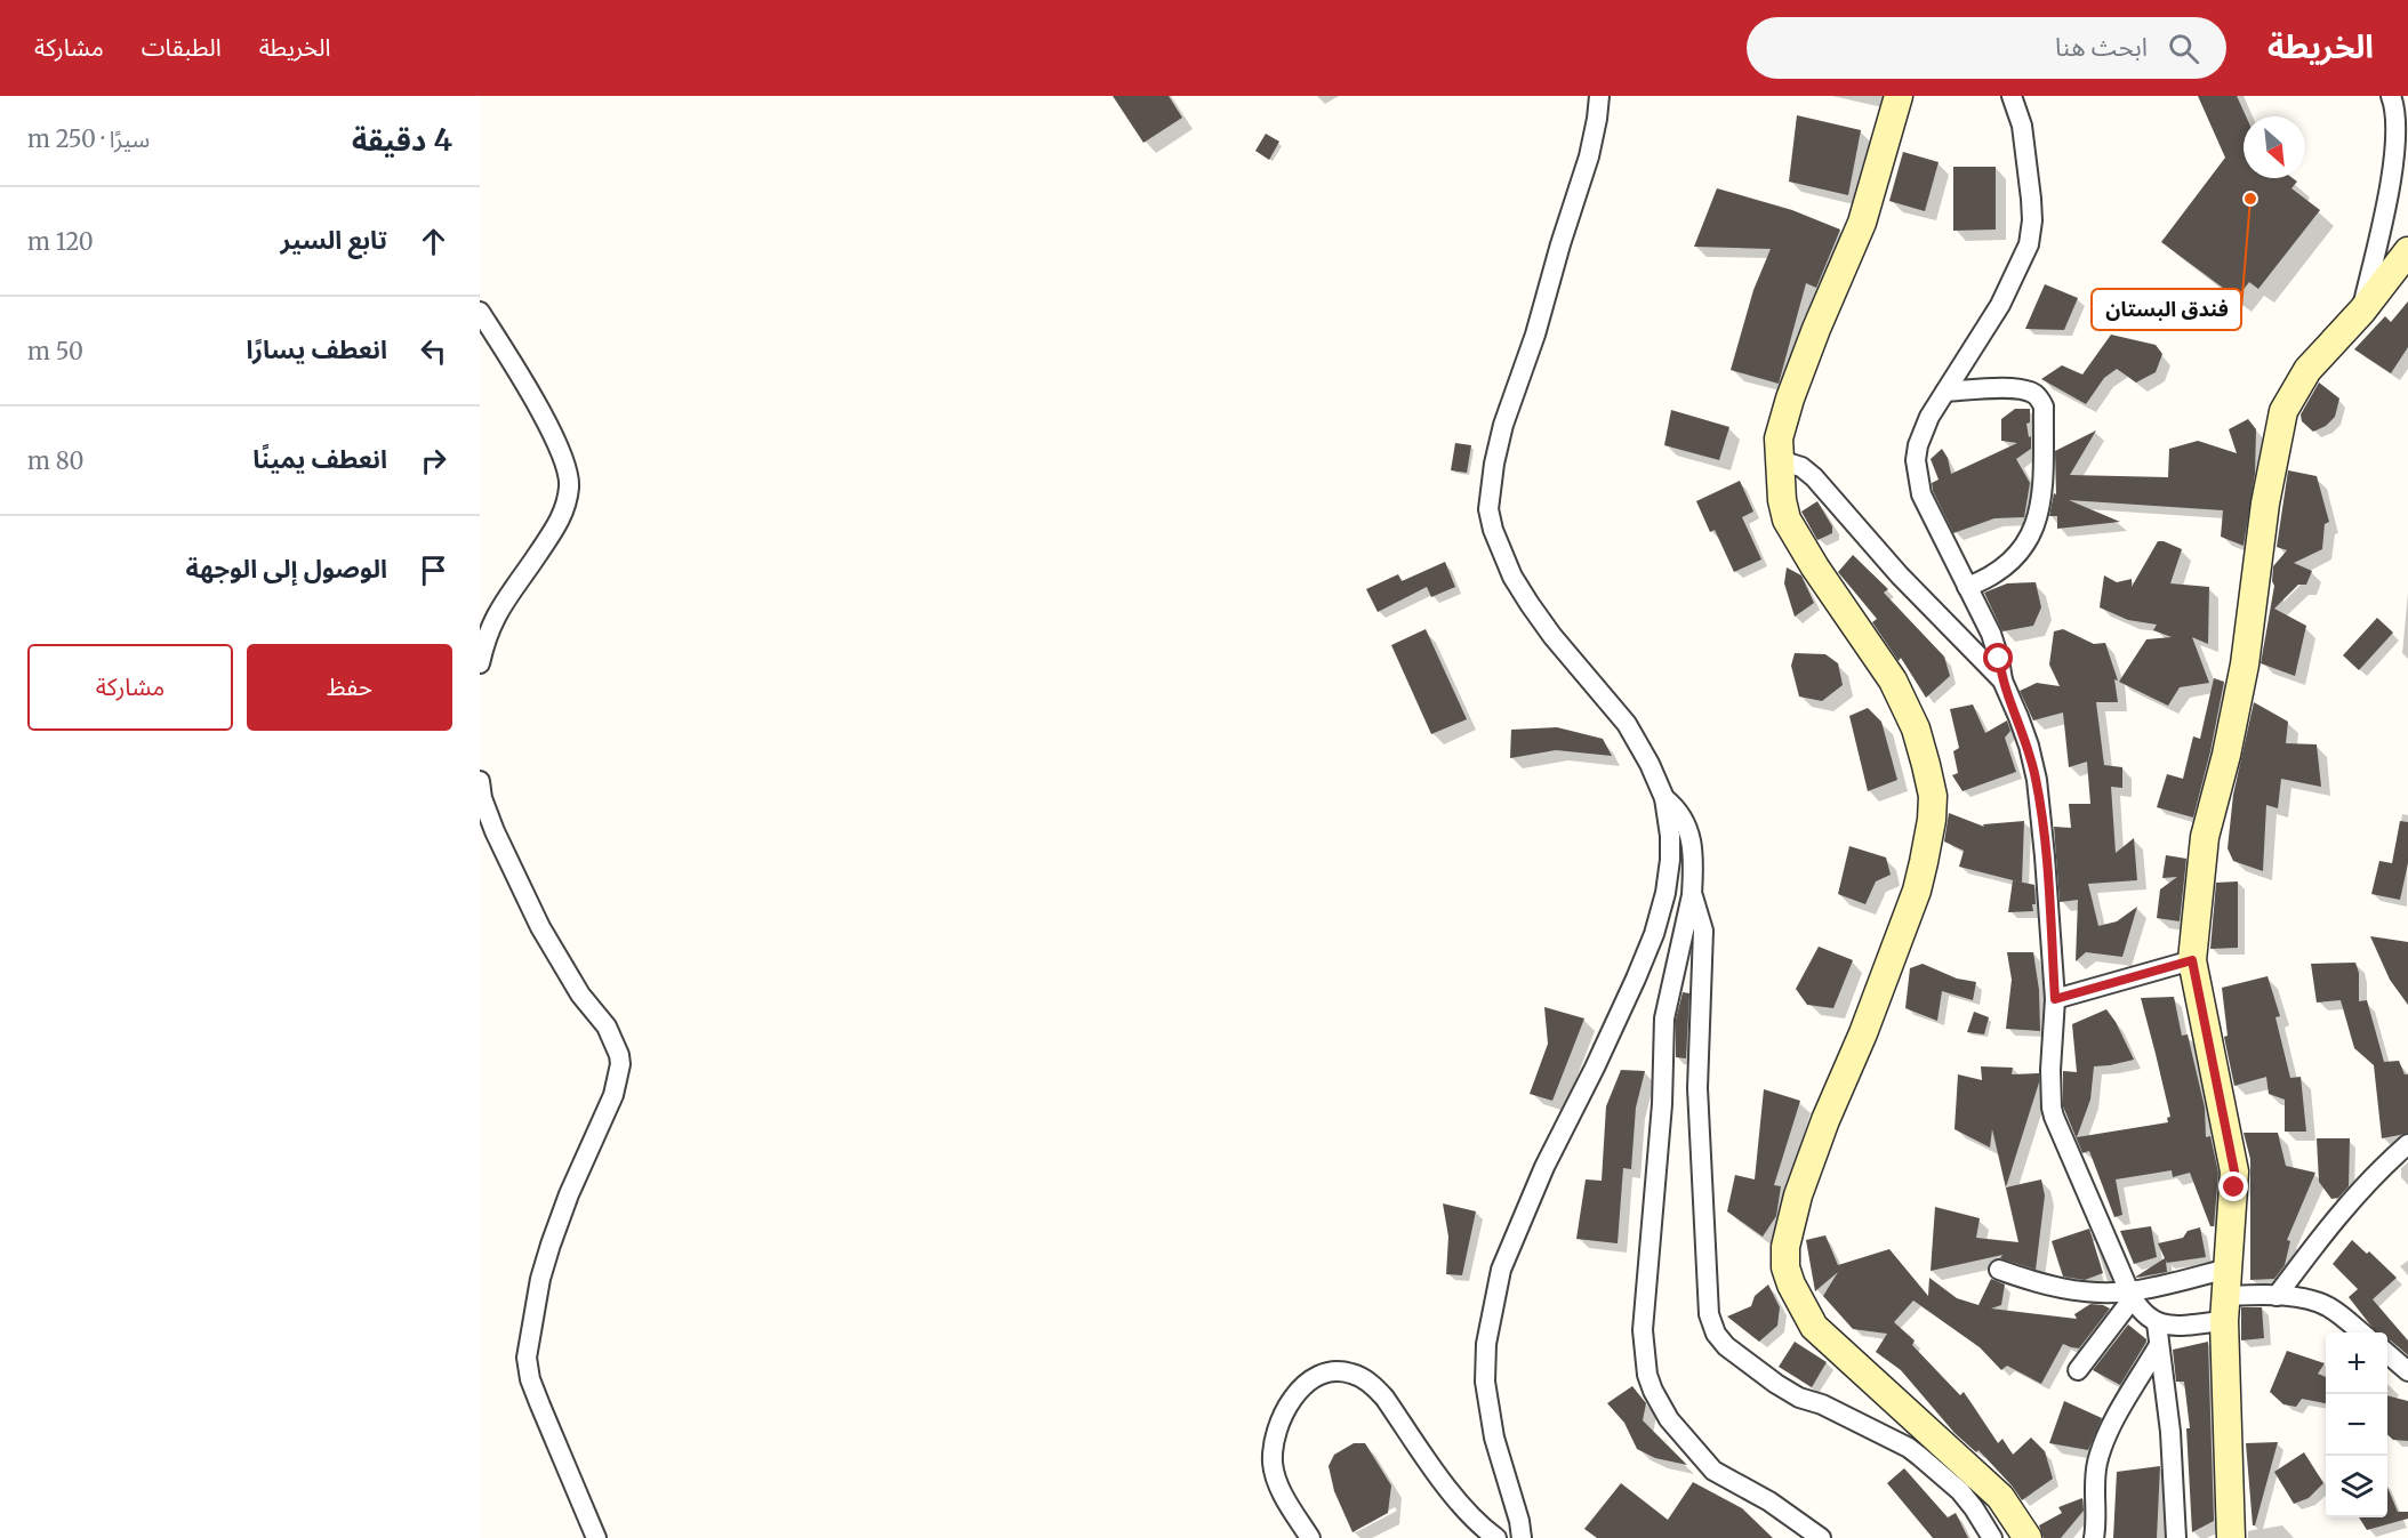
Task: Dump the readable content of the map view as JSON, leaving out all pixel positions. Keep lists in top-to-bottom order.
{
  "places": ["فندق البستان"],
  "north": "bottom right",
  "page": {
    "header": "الخريطة",
    "search": "ابحث هنا",
    "nav": ["الخريطة", "الطبقات", "مشاركة"],
    "heading": ["4 دقيقة", "سيرًا · 250 m"],
    "list": [
      ["تابع السير", "120 m"],
      ["انعطف يسارًا", "50 m"],
      ["انعطف يمينًا", "80 m"],
      "الوصول إلى الوجهة"
    ],
    "buttons": ["حفظ", "مشاركة"],
    "map_buttons": ["+", "−"]
  }
}
